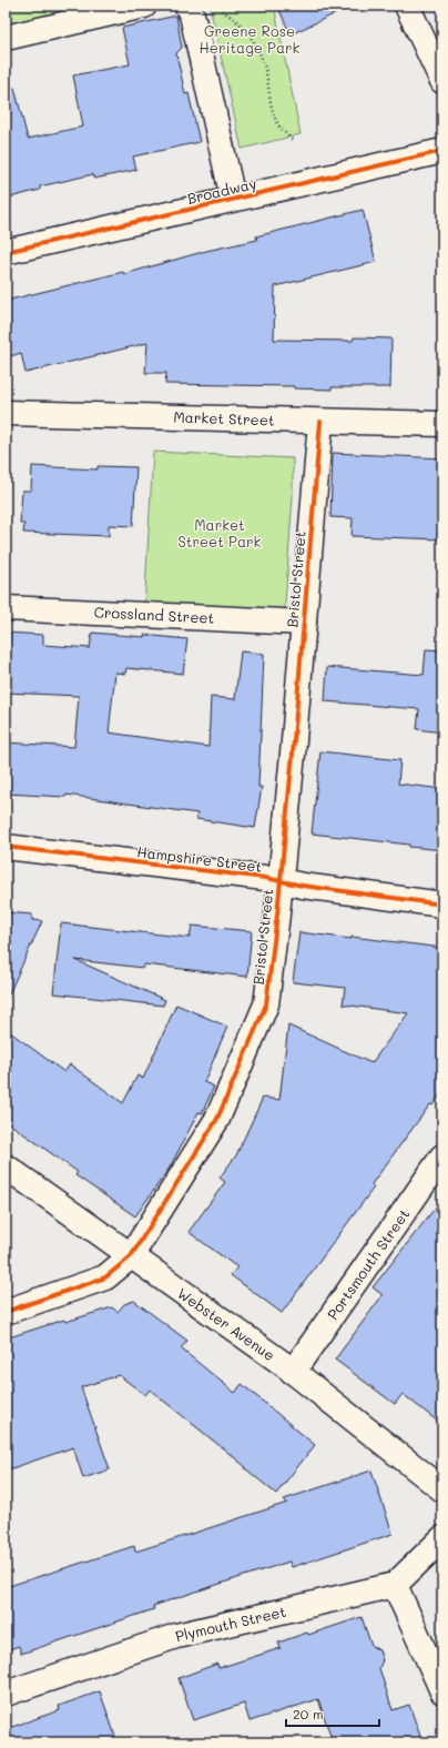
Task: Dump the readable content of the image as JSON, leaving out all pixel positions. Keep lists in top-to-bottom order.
{
  "streets": {
    "street": [
      "Broadway",
      "Market Street",
      "Bristol Street",
      "Crossland Street",
      "Hampshire Street",
      "Portsmouth Street",
      "Webster Avenue",
      "Plymouth Street"
    ]
  },
  "crossings": [
    ["Market Street", "Bristol Street"],
    ["Bristol Street", "Crossland Street"],
    ["Bristol Street", "Hampshire Street"],
    ["Bristol Street", "Webster Avenue"],
    ["Portsmouth Street", "Webster Avenue"]
  ],
  "parks": ["Greene Rose Heritage Park", "Market Street Park"],
  "scale_bar": "20 m"
}
